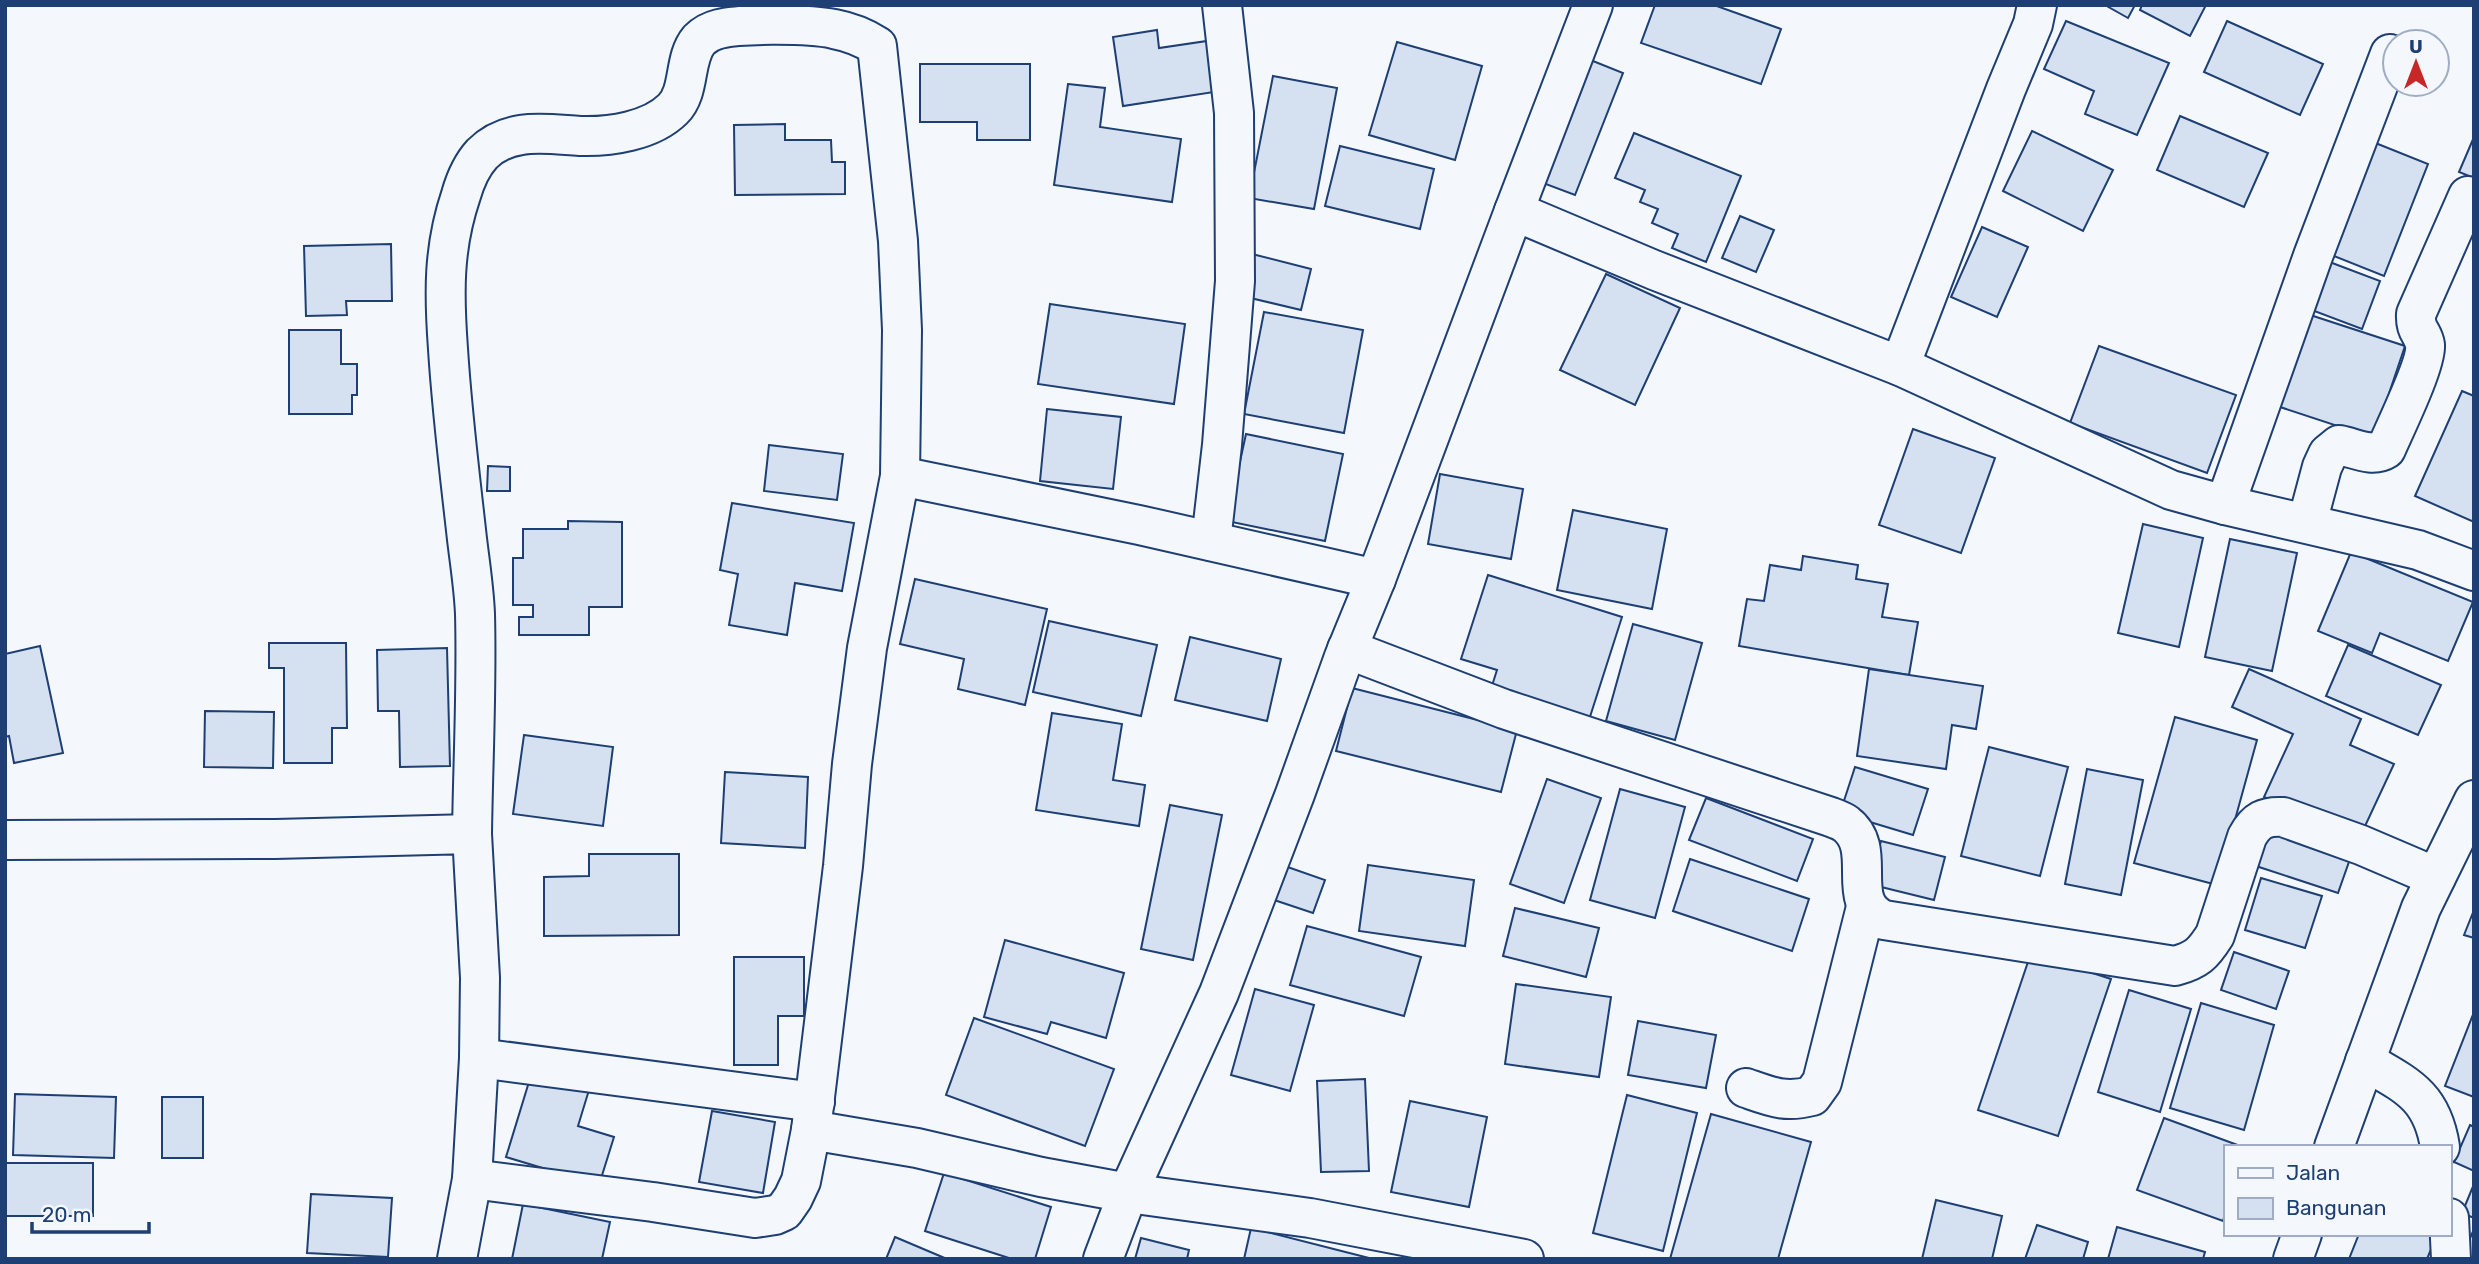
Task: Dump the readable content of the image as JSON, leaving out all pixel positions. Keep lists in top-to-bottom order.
{
  "legend": ["Jalan", "Bangunan"],
  "scale_bar": "20 m",
  "north": "top"
}
